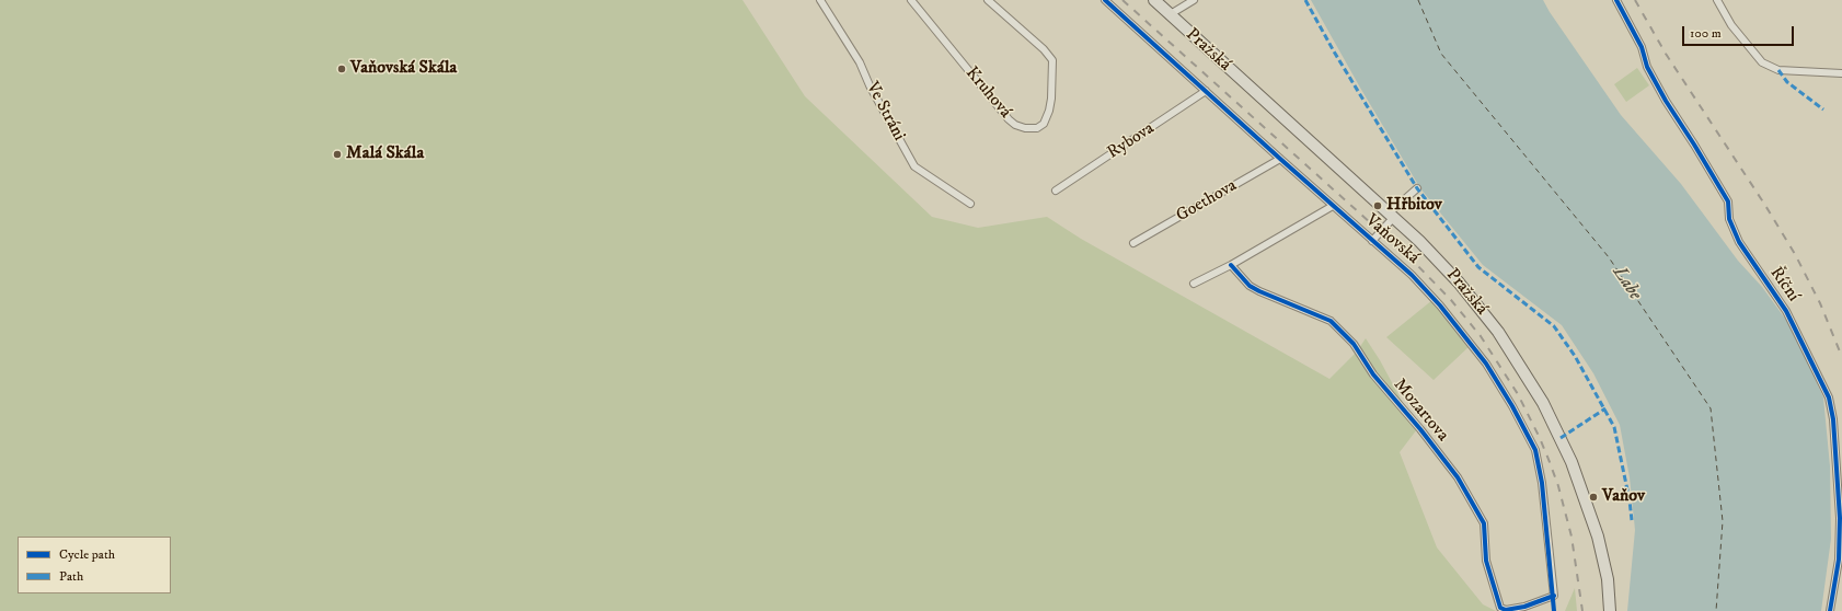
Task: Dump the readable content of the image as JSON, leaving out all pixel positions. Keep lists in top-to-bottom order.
{
  "streets": {
    "main road": ["Pražská"],
    "street": [
      "Kruhová",
      "Ve Stráni",
      "Rybova",
      "Goethova",
      "Vaňovská",
      "Říční",
      "Mozartova"
    ]
  },
  "crossings": [
    ["Rybova", "Vaňovská"],
    ["Goethova", "Vaňovská"],
    ["Vaňovská", "Mozartova"]
  ],
  "water": ["Labe"],
  "places": [
    "Vaňovská Skála",
    "Malá Skála",
    "Hřbitov",
    "Vaňov"
  ],
  "legend": ["Cycle path", "Path"],
  "scale_bar": "100 m"
}
